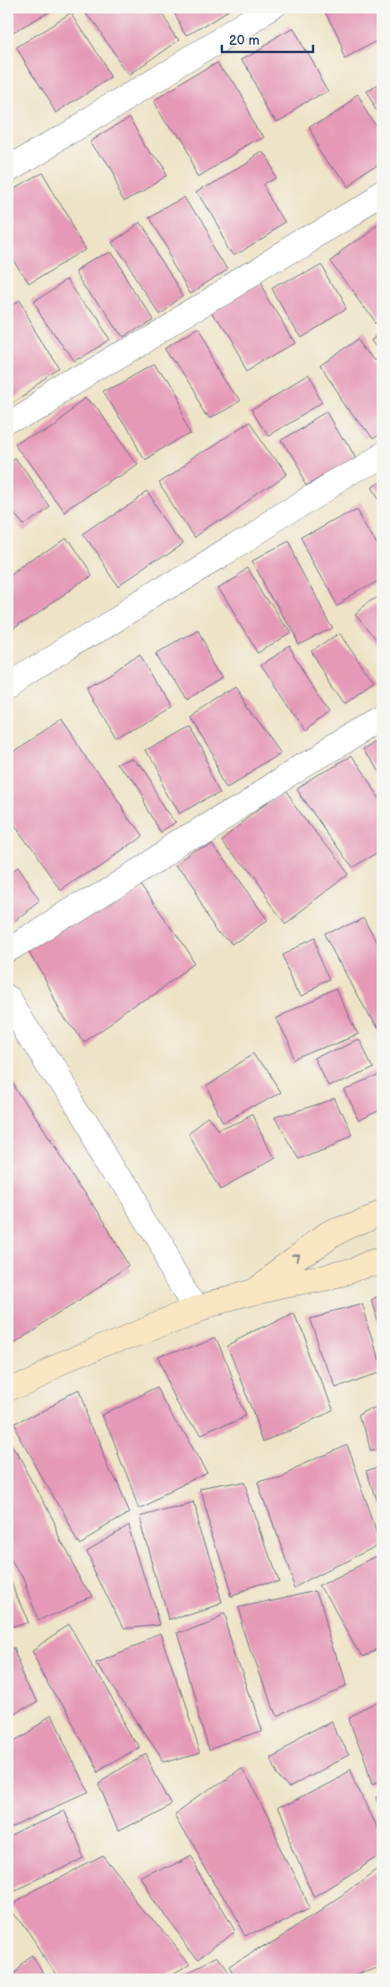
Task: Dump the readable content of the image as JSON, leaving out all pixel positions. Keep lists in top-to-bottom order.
{
  "scale_bar": "20 m"
}
